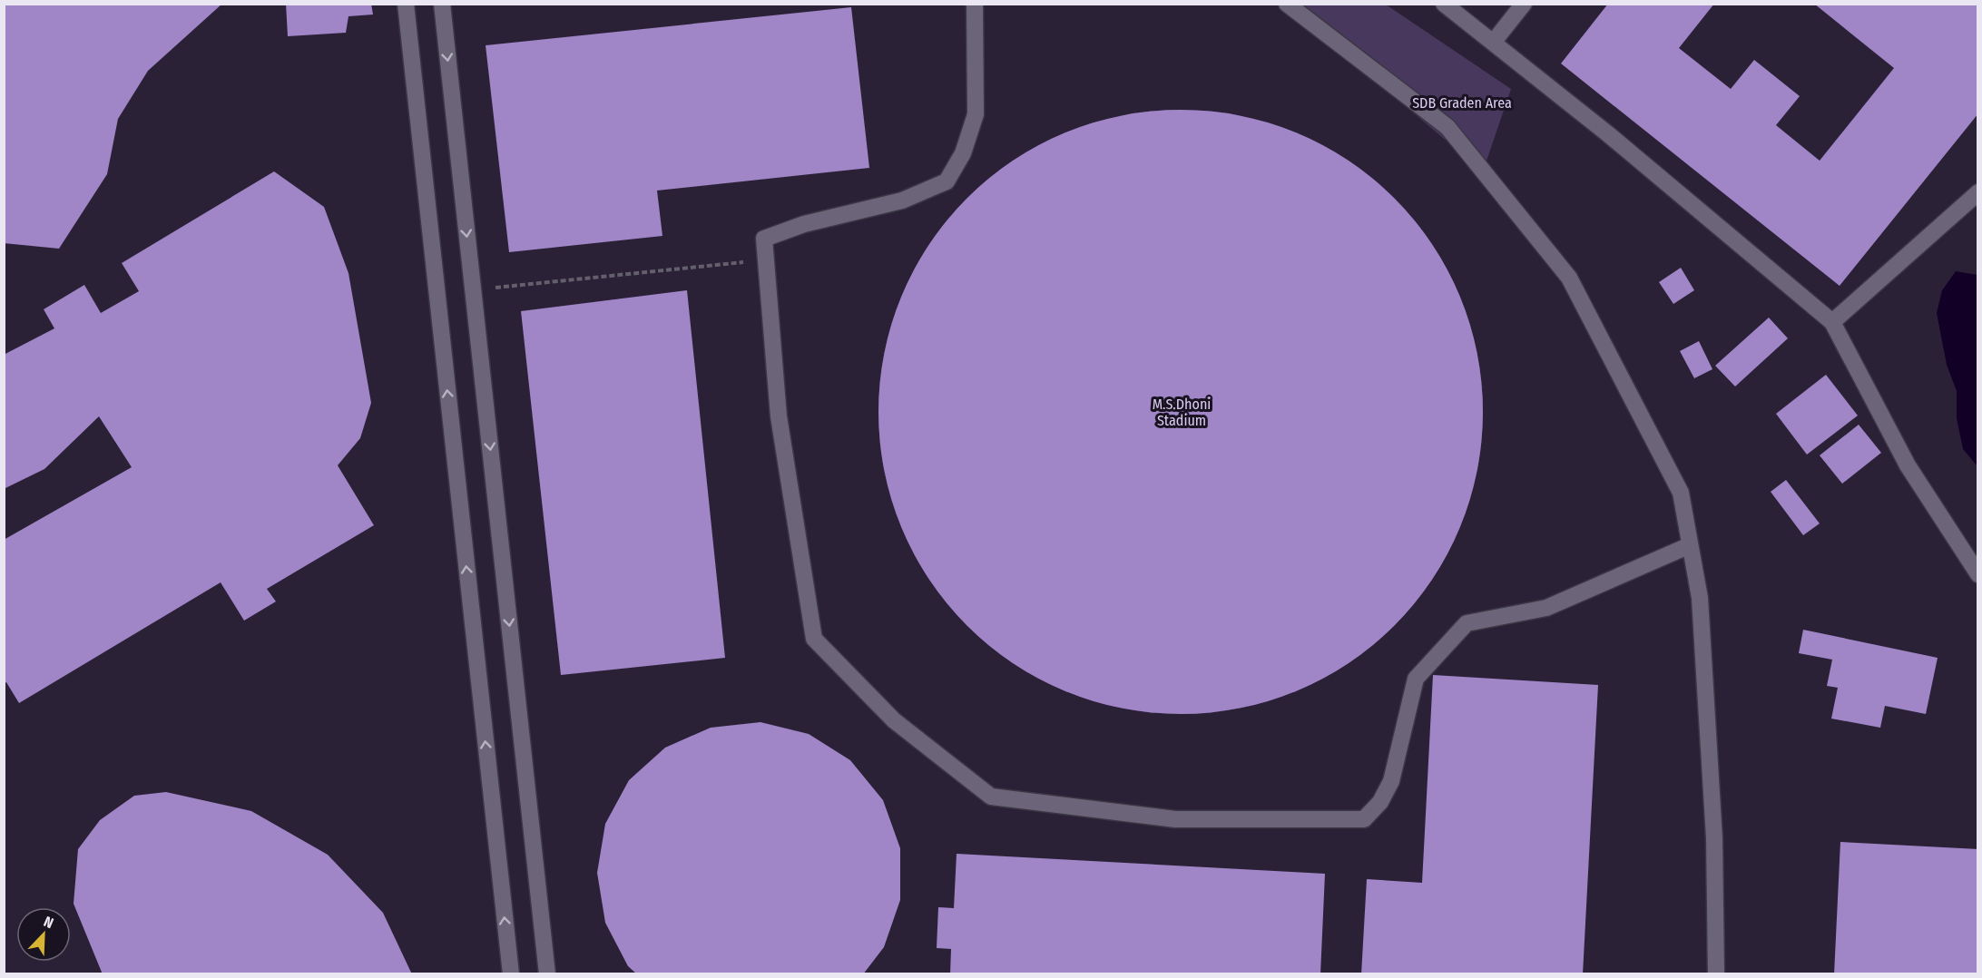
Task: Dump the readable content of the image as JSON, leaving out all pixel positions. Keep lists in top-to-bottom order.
{
  "parks": ["SDB Graden Area", "M.S.Dhoni Stadium"],
  "north": "top right"
}
